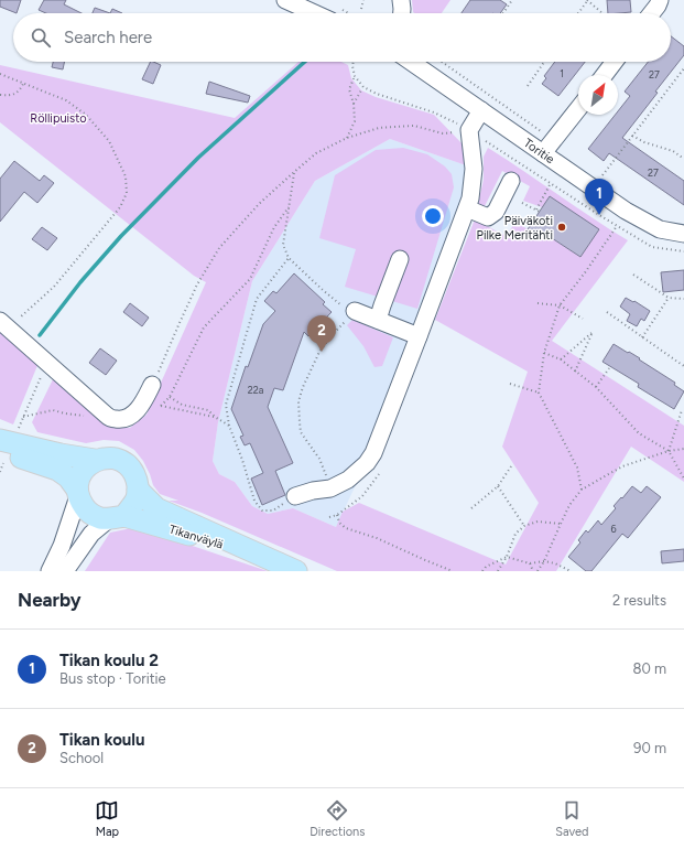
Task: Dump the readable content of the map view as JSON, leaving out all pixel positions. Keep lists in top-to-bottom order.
{
  "streets": {
    "main road": ["Tikanväylä"],
    "street": ["Toritie"]
  },
  "parks": ["Röllipuisto"],
  "places": ["Päiväkoti Pilke Meritähti"],
  "house_numbers": [
    "1",
    "27",
    "27",
    "22a",
    "6"
  ],
  "north": "top right",
  "page": {
    "search": "Search here",
    "pins": ["1", "2"],
    "heading": ["Nearby", "2 results"],
    "list": [
      {
        "mark": "1",
        "name": "Tikan koulu 2",
        "note": "Bus stop · Toritie",
        "value": "80 m"
      },
      {
        "mark": "2",
        "name": "Tikan koulu",
        "note": "School",
        "value": "90 m"
      }
    ],
    "nav": ["Map", "Directions", "Saved"]
  }
}
